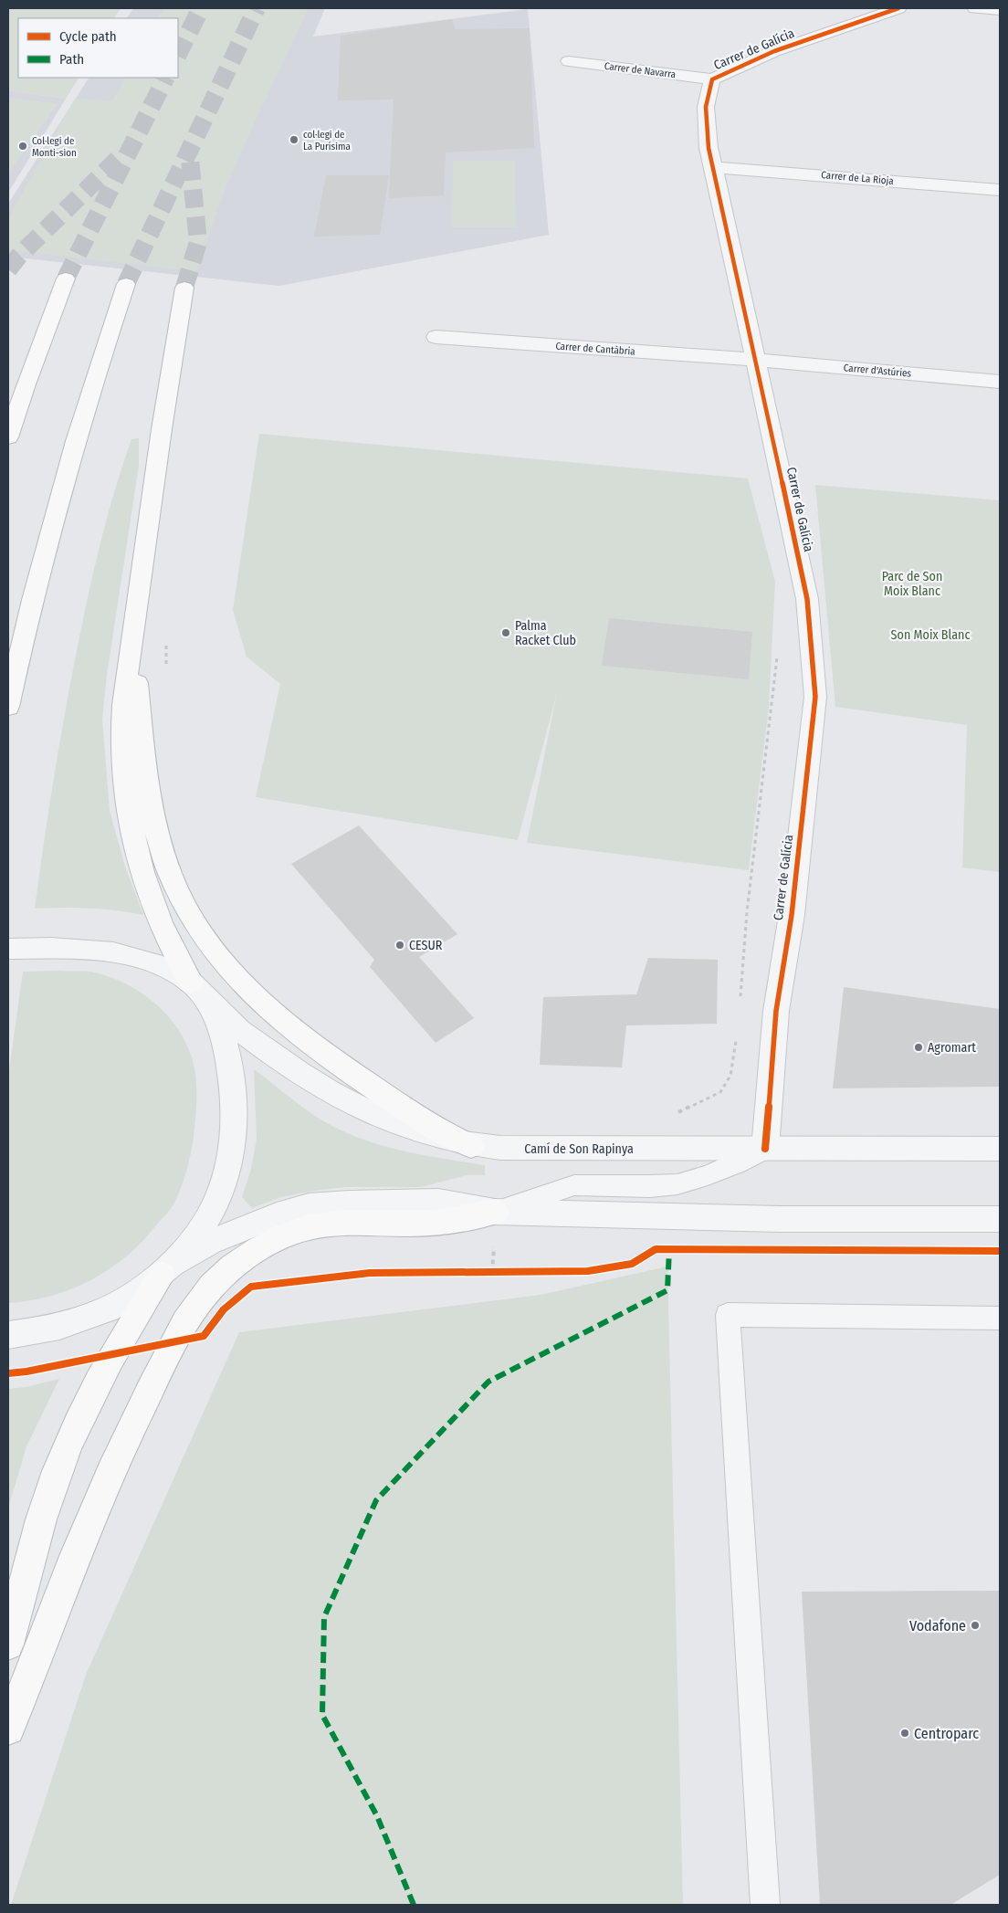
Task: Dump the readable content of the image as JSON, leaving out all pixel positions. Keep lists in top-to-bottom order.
{
  "streets": {
    "street": [
      "Carrer de Galícia",
      "Carrer de Navarra",
      "Carrer de La Rioja",
      "Carrer de Cantàbria",
      "Carrer d'Astúries",
      "Camí de Son Rapinya"
    ]
  },
  "crossings": [
    ["Carrer de Galícia", "Carrer de Navarra"],
    ["Carrer de Galícia", "Carrer de La Rioja"],
    ["Carrer de Galícia", "Carrer de Cantàbria"],
    ["Carrer de Galícia", "Carrer d'Astúries"],
    ["Carrer de Galícia", "Camí de Son Rapinya"],
    ["Carrer de Cantàbria", "Carrer d'Astúries"]
  ],
  "parks": ["Parc de Son Moix Blanc", "Son Moix Blanc"],
  "places": [
    "col·legi de La Purísima",
    "Col·legi de Monti-sion",
    "Palma Racket Club",
    "CESUR",
    "Agromart",
    "Vodafone",
    "Centroparc"
  ],
  "legend": ["Cycle path", "Path"]
}
